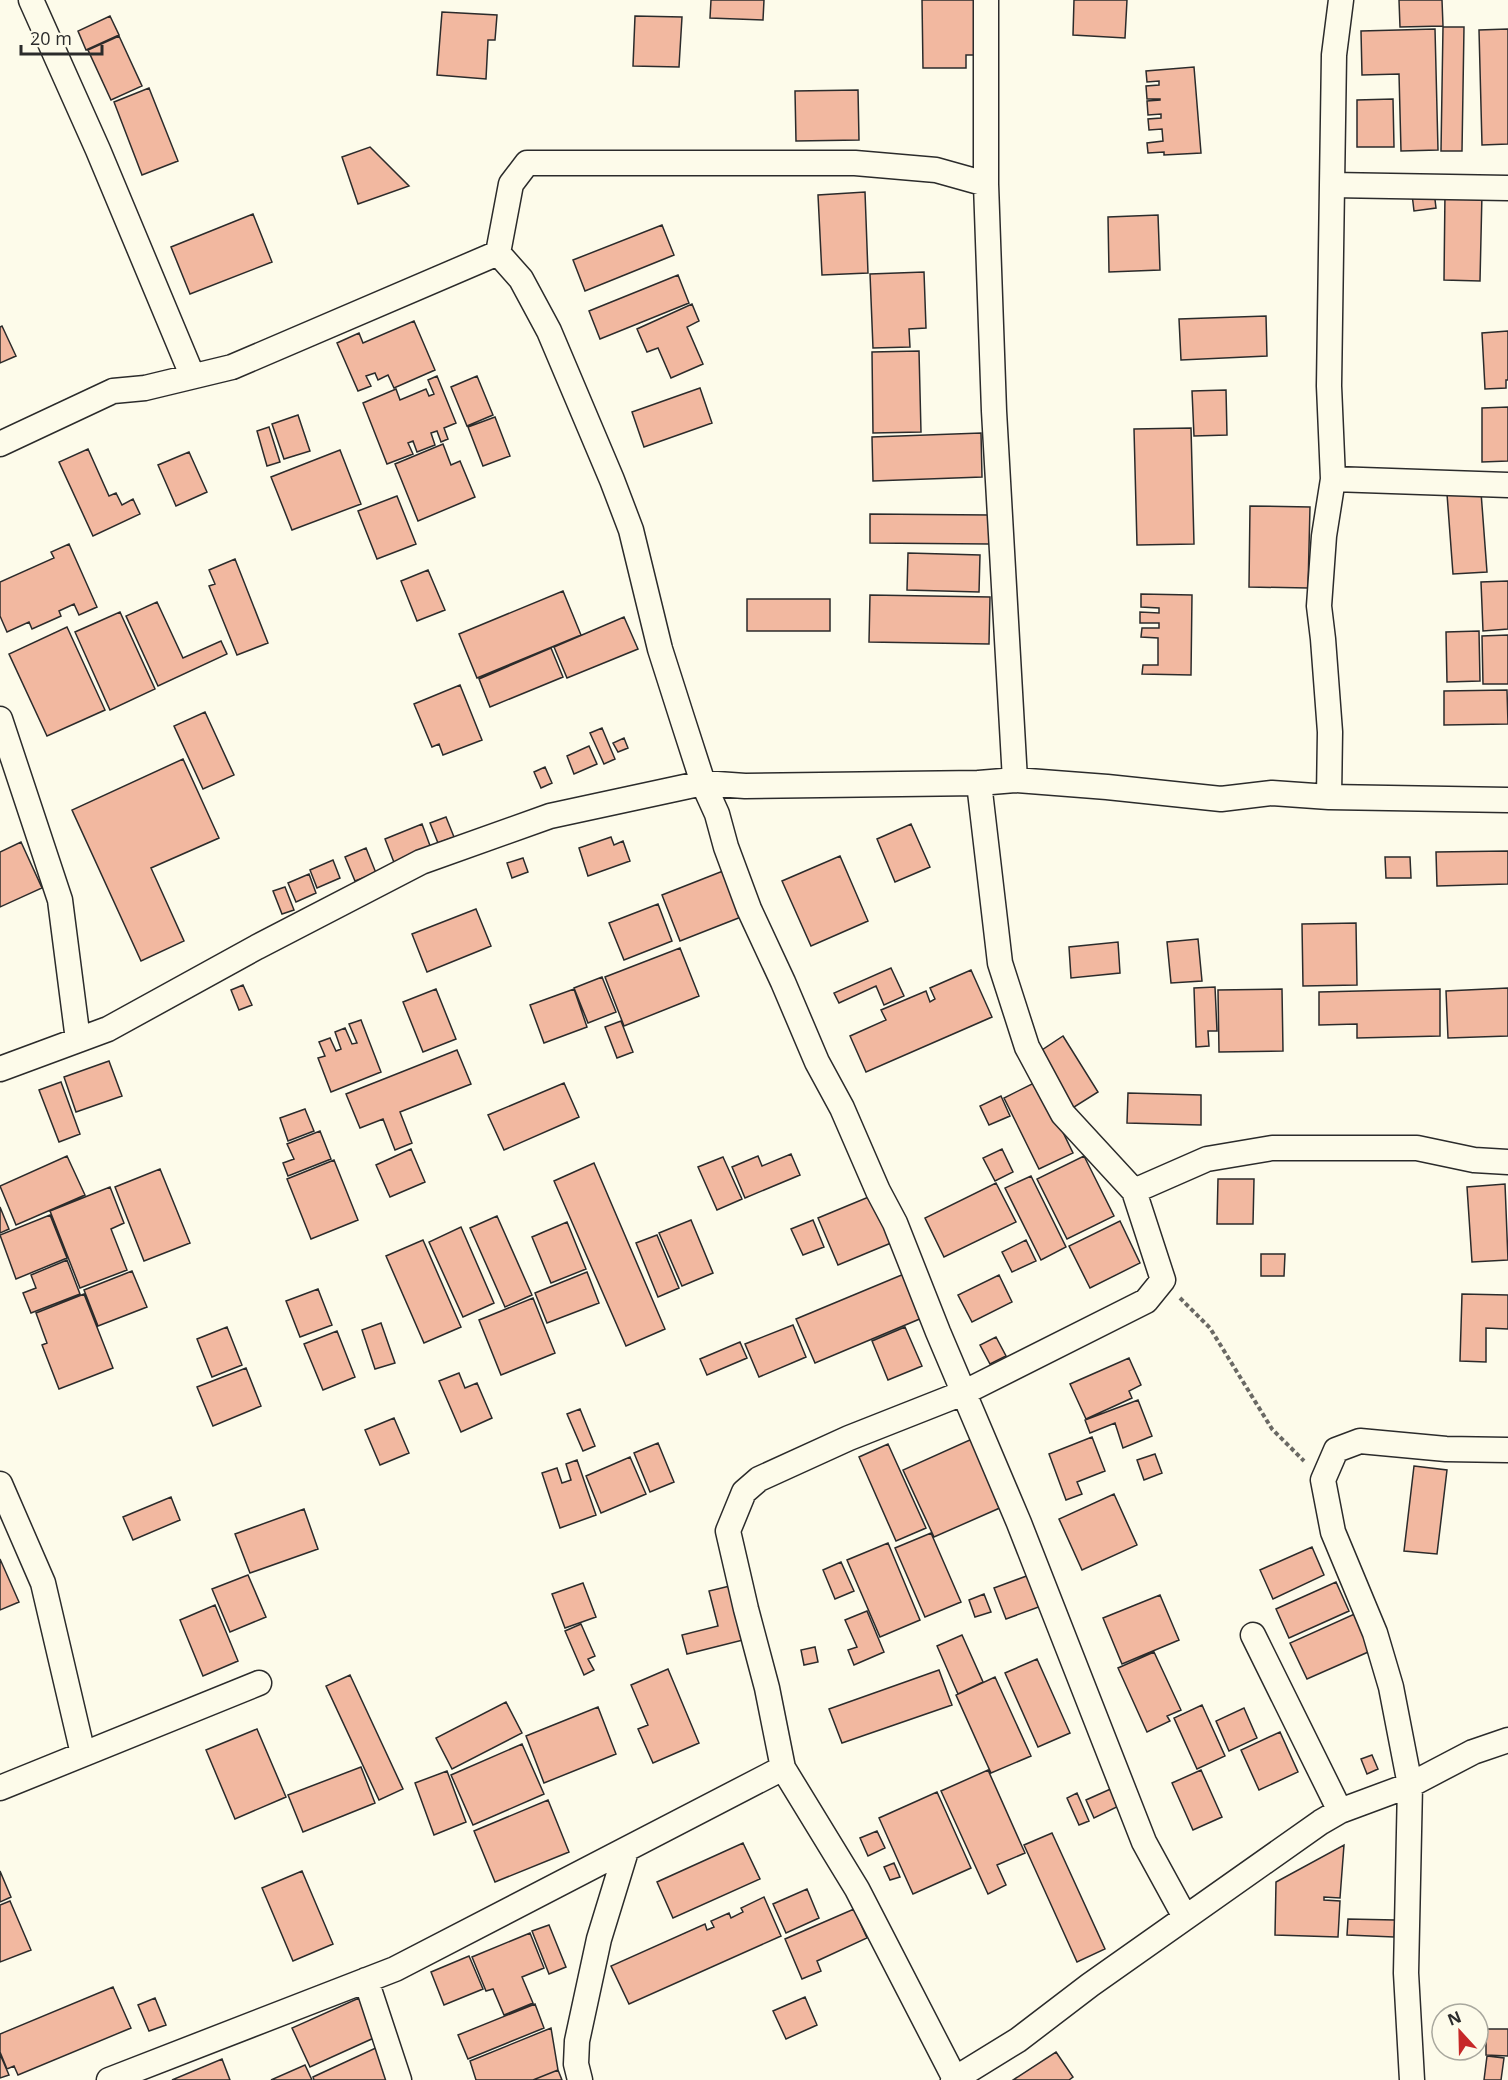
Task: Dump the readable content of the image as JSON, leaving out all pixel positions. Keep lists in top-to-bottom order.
{
  "scale_bar": "20 m",
  "north": "top"
}
